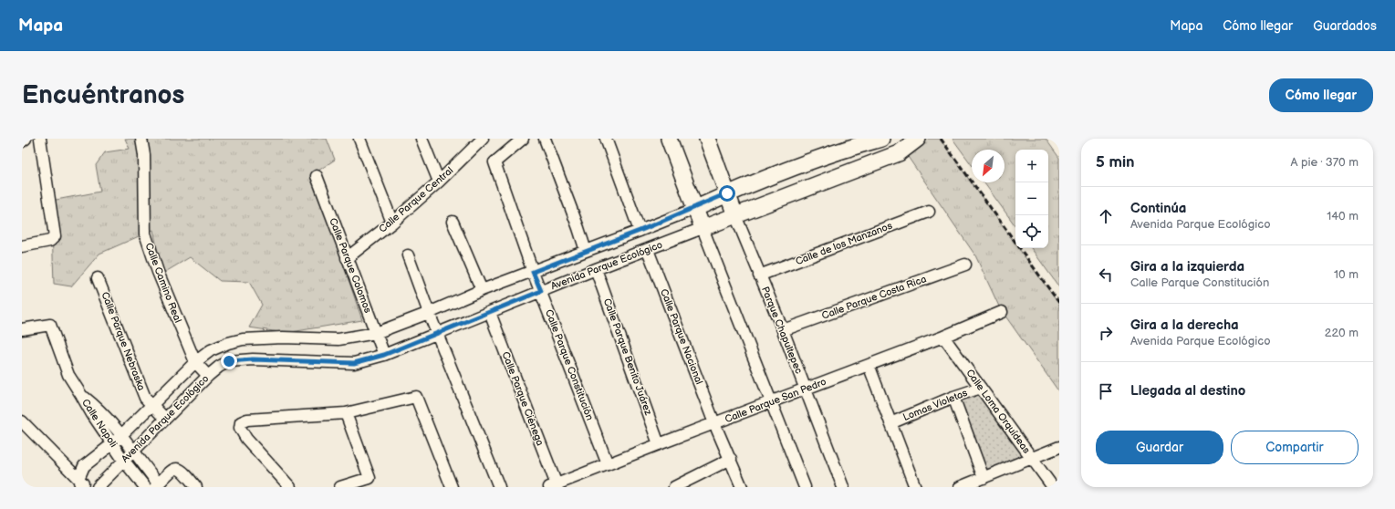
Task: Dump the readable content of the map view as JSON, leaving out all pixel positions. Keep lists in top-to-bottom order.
{
  "streets": {
    "street": [
      "Calle Parque Central",
      "Calle de los Manzanos",
      "Calle Parque Colomos",
      "Avenida Parque Ecológico",
      "Calle Camino Real",
      "Calle Parque Costa Rica",
      "Parque Chapultepec",
      "Calle Parque Nacional",
      "Calle Parque Nebraska",
      "Calle Parque Benito Juárez",
      "Calle Parque Constitución",
      "Calle Parque Ciénega",
      "Calle Parque San Pedro",
      "Lomas Violetas",
      "Calle Loma Orquídeas",
      "Calle Napoli"
    ]
  },
  "crossings": [
    ["Calle Parque Central", "Calle Parque Colomos"],
    ["Calle de los Manzanos", "Parque Chapultepec"],
    ["Calle Parque Colomos", "Avenida Parque Ecológico"],
    ["Avenida Parque Ecológico", "Calle Camino Real"],
    ["Avenida Parque Ecológico", "Parque Chapultepec"],
    ["Avenida Parque Ecológico", "Calle Parque Nacional"],
    ["Avenida Parque Ecológico", "Calle Parque Nebraska"],
    ["Avenida Parque Ecológico", "Calle Parque Benito Juárez"],
    ["Avenida Parque Ecológico", "Calle Parque Constitución"],
    ["Avenida Parque Ecológico", "Calle Parque Ciénega"],
    ["Avenida Parque Ecológico", "Calle Napoli"],
    ["Calle Parque Costa Rica", "Parque Chapultepec"],
    ["Parque Chapultepec", "Calle Parque San Pedro"],
    ["Calle Parque Nacional", "Calle Parque San Pedro"],
    ["Calle Parque Benito Juárez", "Calle Parque San Pedro"],
    ["Calle Parque Constitución", "Calle Parque San Pedro"],
    ["Calle Parque Ciénega", "Calle Parque San Pedro"],
    ["Calle Parque San Pedro", "Calle Loma Orquídeas"],
    ["Lomas Violetas", "Calle Loma Orquídeas"]
  ],
  "north": "bottom left",
  "page": {
    "header": "Mapa",
    "nav": ["Mapa", "Cómo llegar", "Guardados"],
    "buttons": [
      "Cómo llegar",
      ["Guardar", "Compartir"]
    ],
    "title": "Encuéntranos",
    "heading": ["5 min", "A pie · 370 m"],
    "map_buttons": ["+", "−"],
    "list": [
      ["Continúa", "Avenida Parque Ecológico", "140 m"],
      ["Gira a la izquierda", "Calle Parque Constitución", "10 m"],
      ["Gira a la derecha", "Avenida Parque Ecológico", "220 m"],
      "Llegada al destino"
    ]
  }
}
